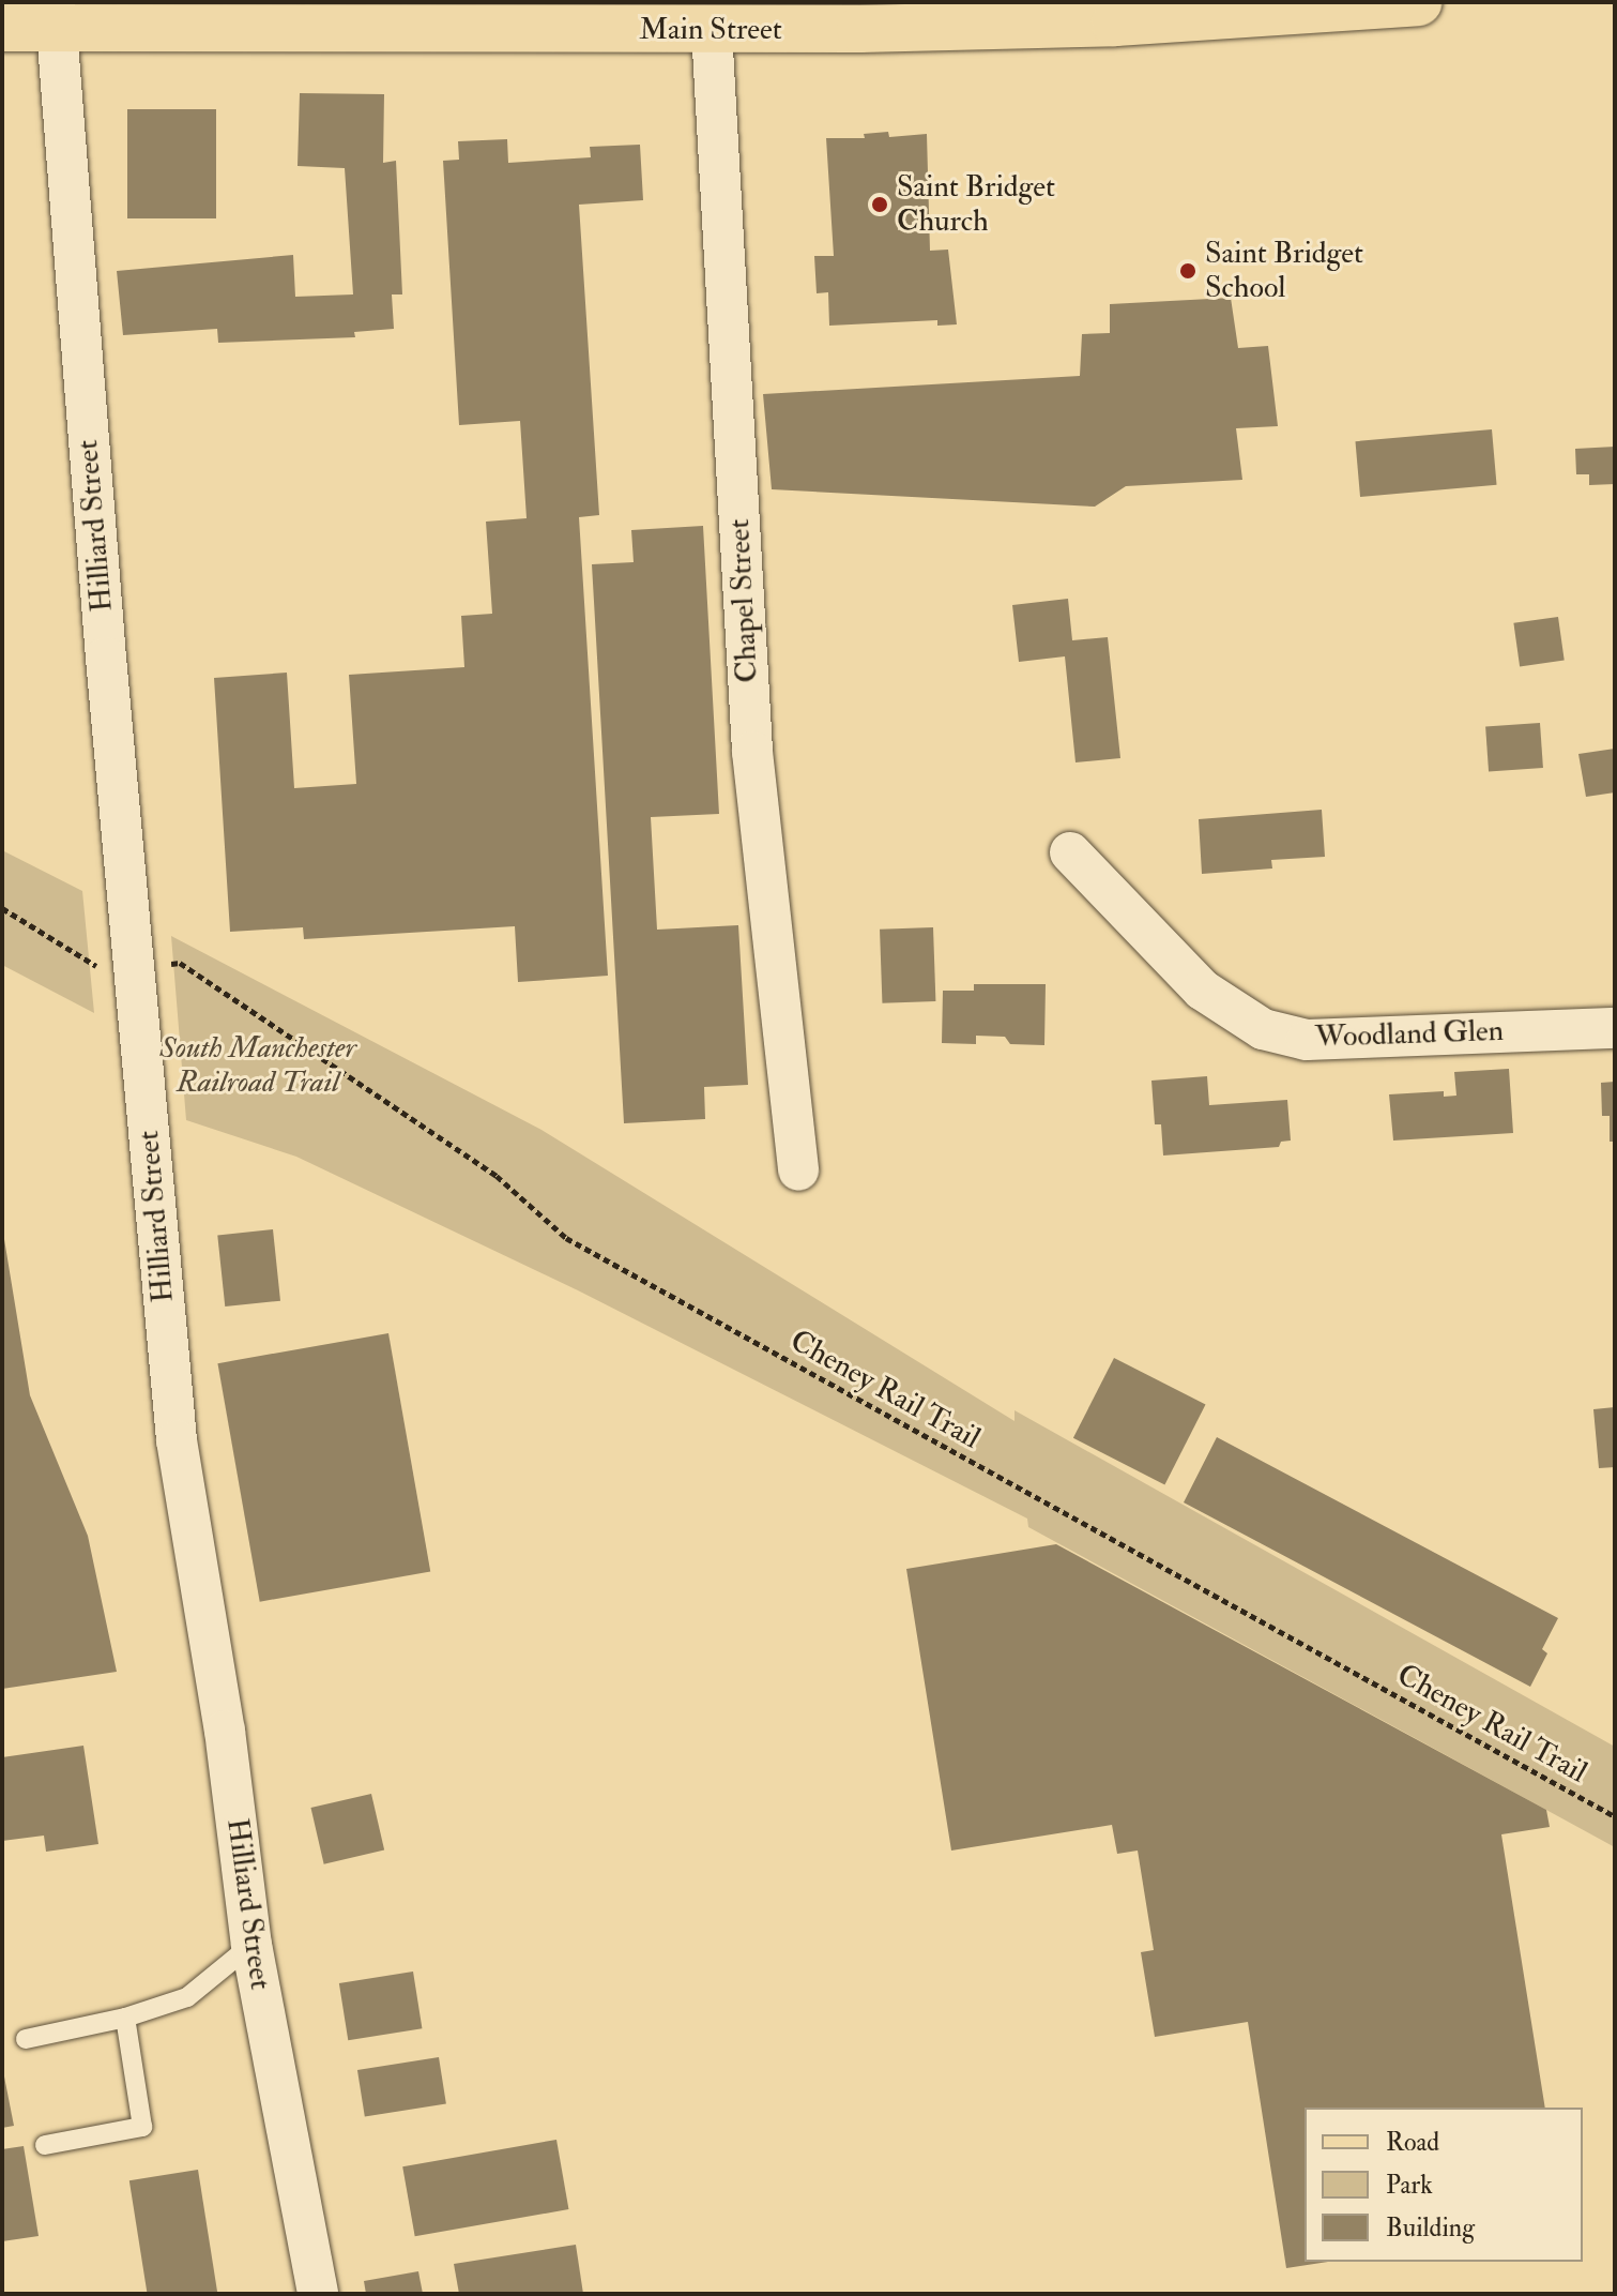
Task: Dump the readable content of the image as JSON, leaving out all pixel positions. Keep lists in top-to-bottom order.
{
  "streets": {
    "main road": ["Main Street"],
    "street": ["Hilliard Street", "Chapel Street", "Woodland Glen"],
    "path": ["Cheney Rail Trail"]
  },
  "crossings": [
    ["Main Street", "Hilliard Street"],
    ["Main Street", "Chapel Street"]
  ],
  "parks": ["South Manchester Railroad Trail"],
  "places": ["Saint Bridget Church", "Saint Bridget School"],
  "legend": ["Road", "Park", "Building"]
}
